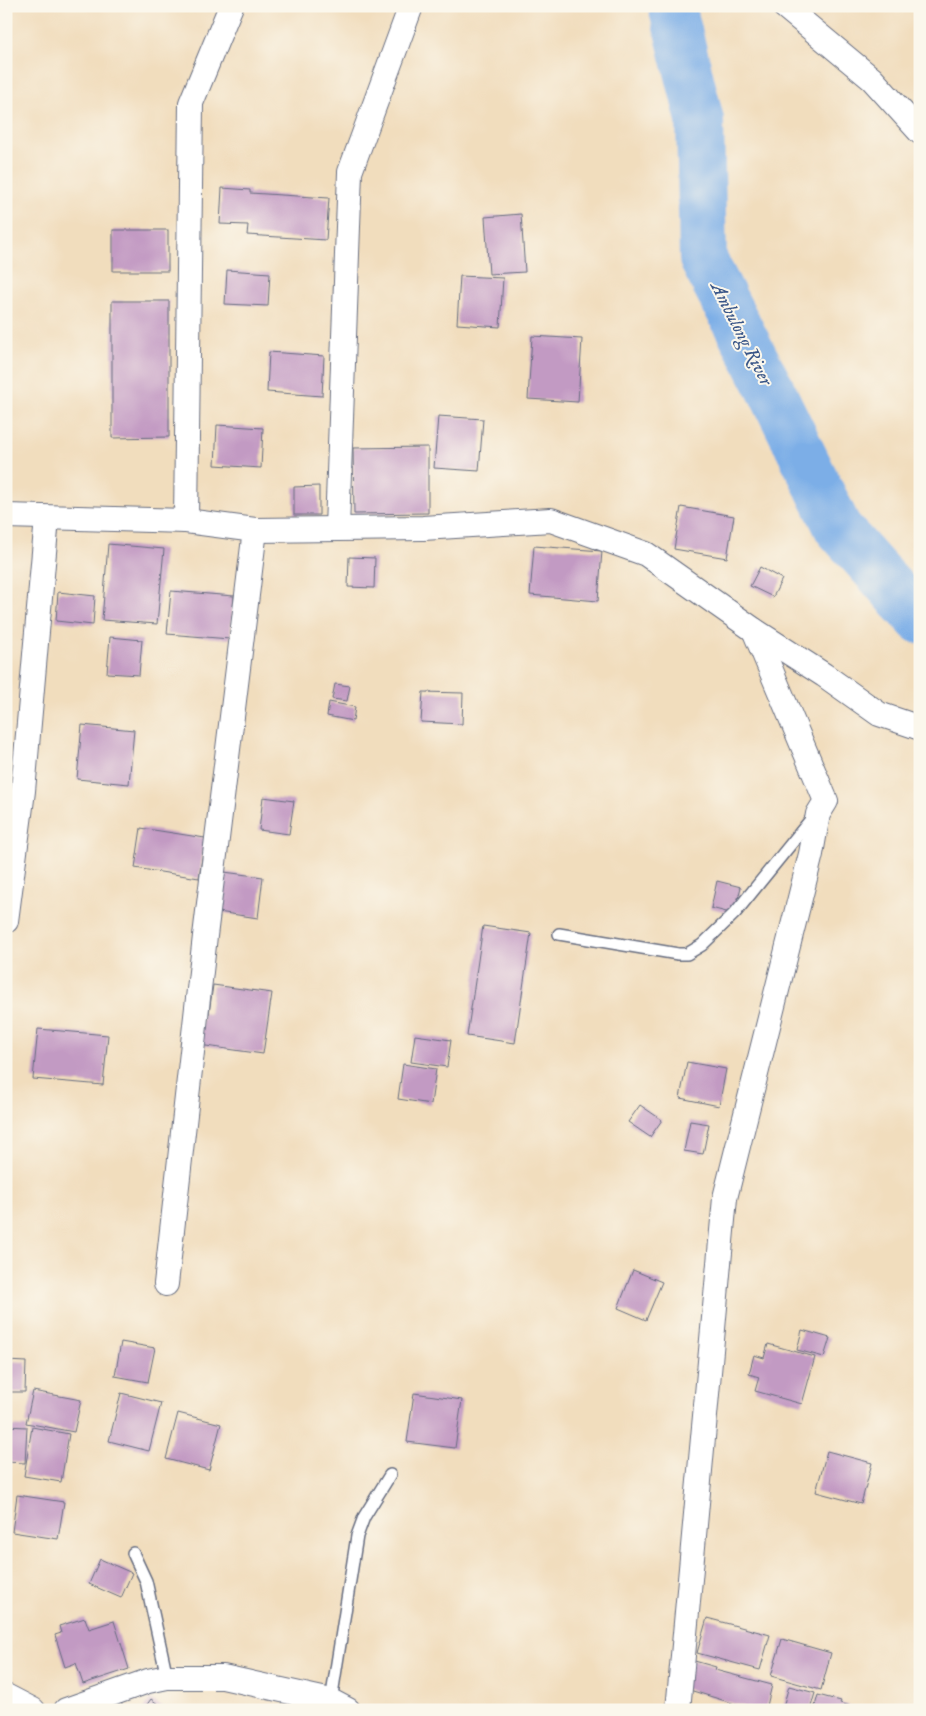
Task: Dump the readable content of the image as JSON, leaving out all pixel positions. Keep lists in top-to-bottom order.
{
  "water": ["Ambulong River"]
}
